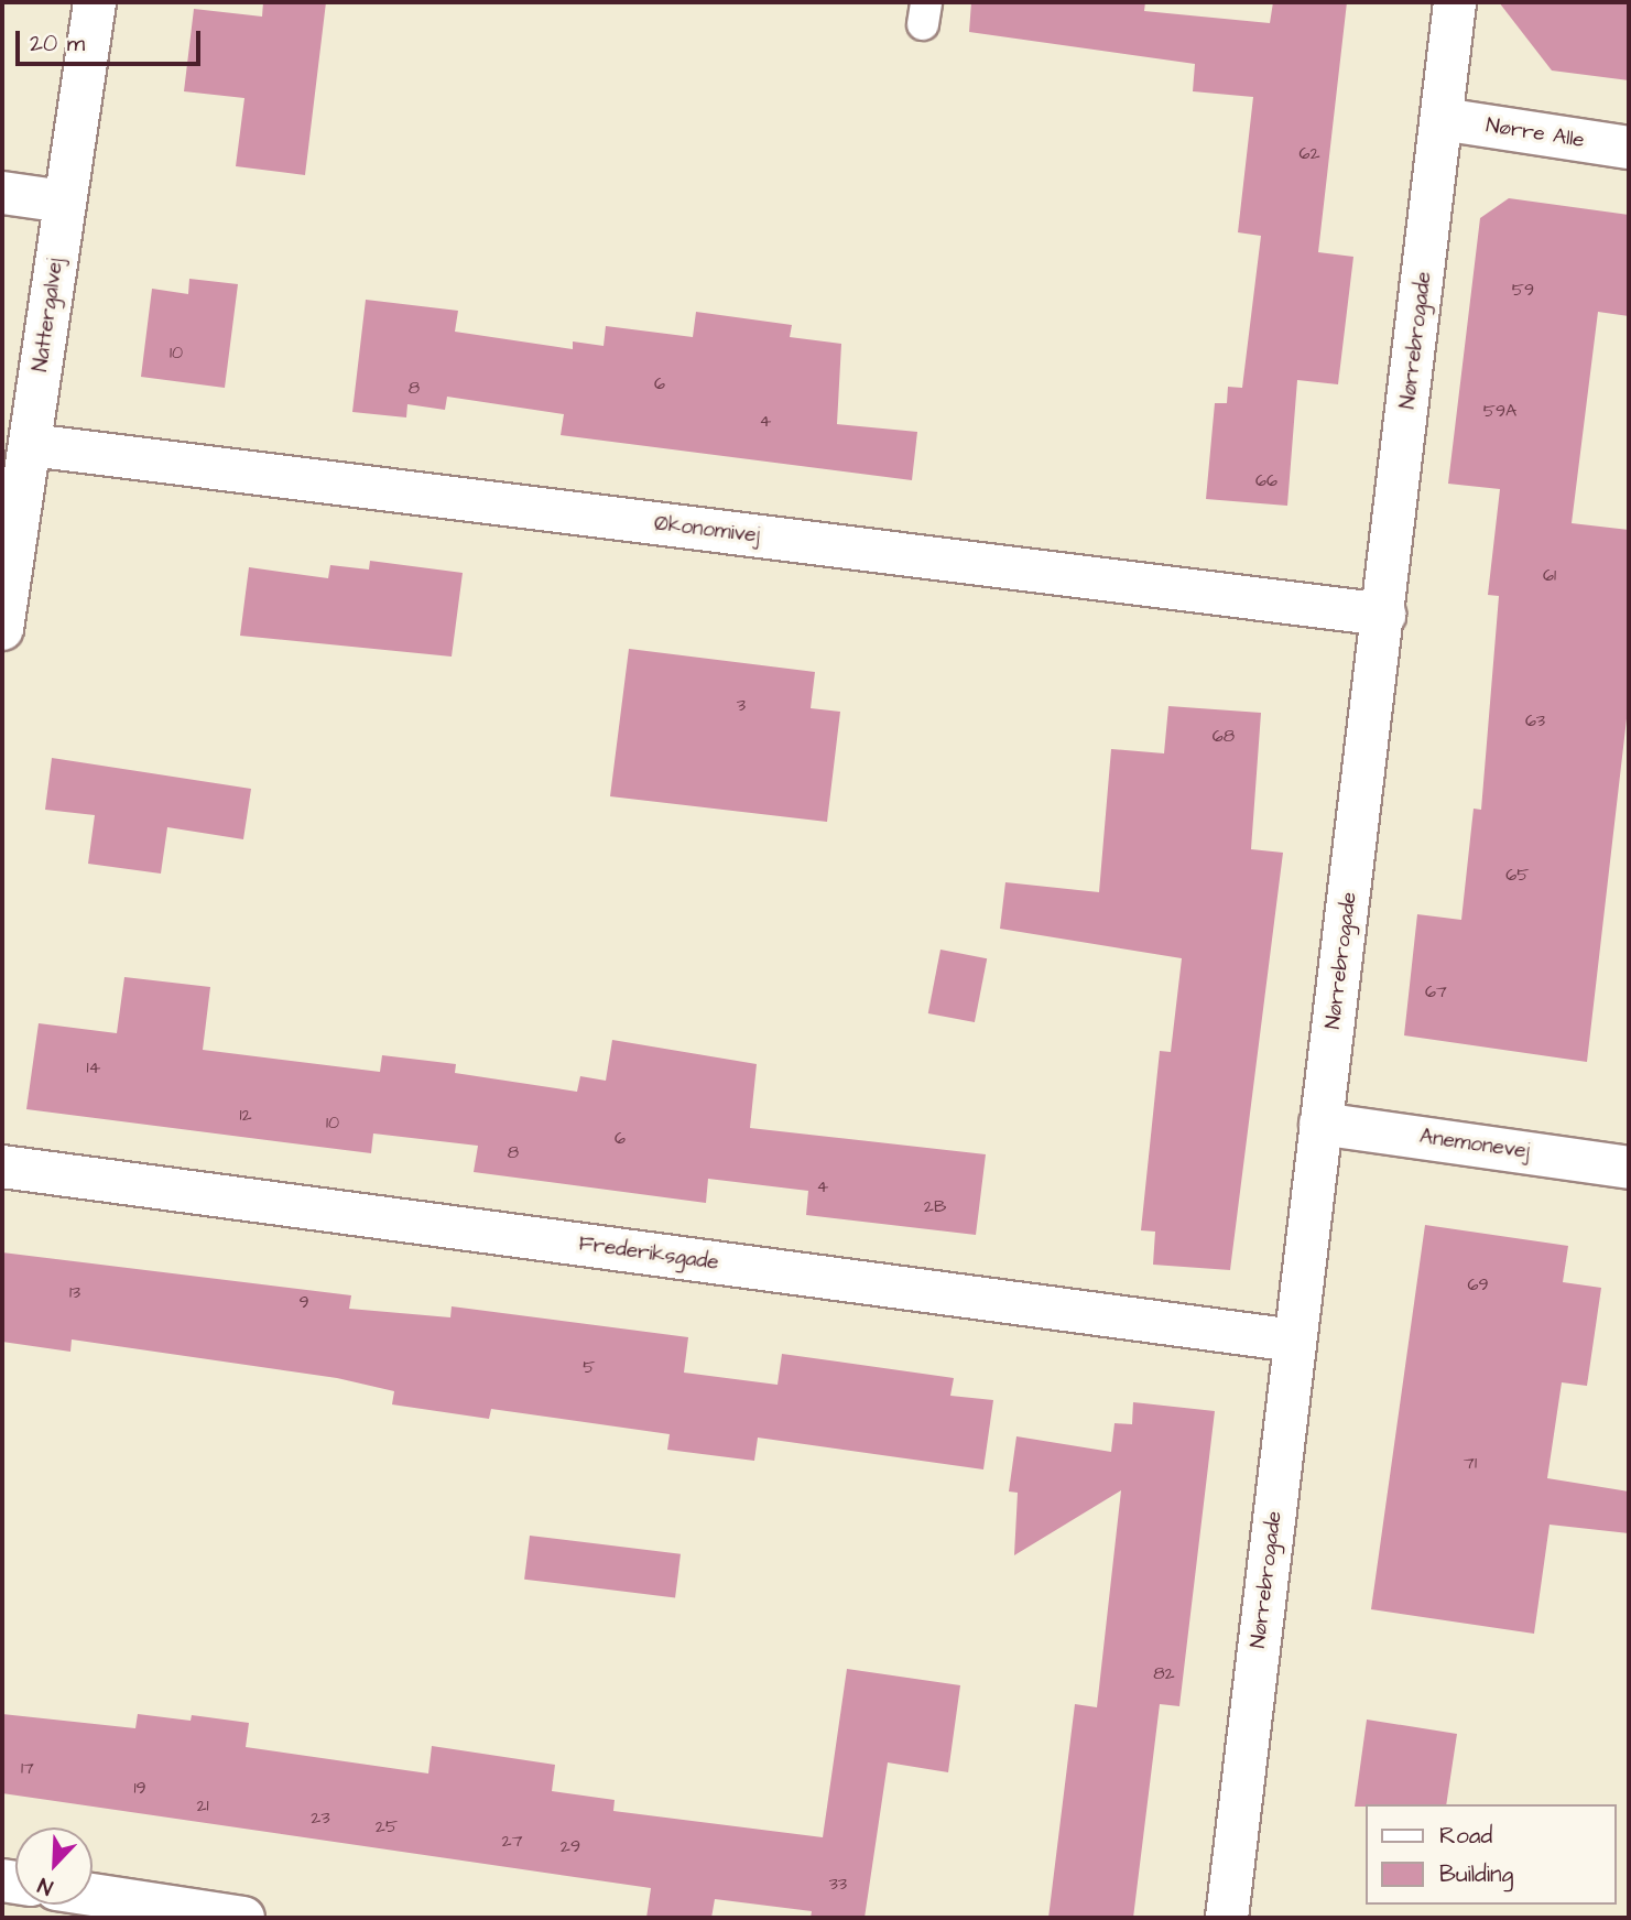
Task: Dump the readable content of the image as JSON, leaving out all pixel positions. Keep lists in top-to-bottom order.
{
  "streets": {
    "street": [
      "Nørre Alle",
      "Nattergalvej",
      "Nørrebrogade",
      "Økonomivej",
      "Anemonevej",
      "Frederiksgade"
    ]
  },
  "crossings": [
    ["Nørre Alle", "Nørrebrogade"],
    ["Nattergalvej", "Økonomivej"],
    ["Nørrebrogade", "Økonomivej"],
    ["Nørrebrogade", "Anemonevej"],
    ["Nørrebrogade", "Frederiksgade"]
  ],
  "house_numbers": [
    "62",
    "59",
    "10",
    "6",
    "8",
    "59A",
    "4",
    "66",
    "61",
    "3",
    "63",
    "68",
    "65",
    "67",
    "14",
    "12",
    "10",
    "6",
    "8",
    "4",
    "2B",
    "69",
    "13",
    "9",
    "5",
    "71",
    "82",
    "17",
    "19",
    "21",
    "23",
    "25",
    "27",
    "29",
    "33"
  ],
  "legend": ["Road", "Building"],
  "scale_bar": "20 m",
  "north": "bottom left"
}
